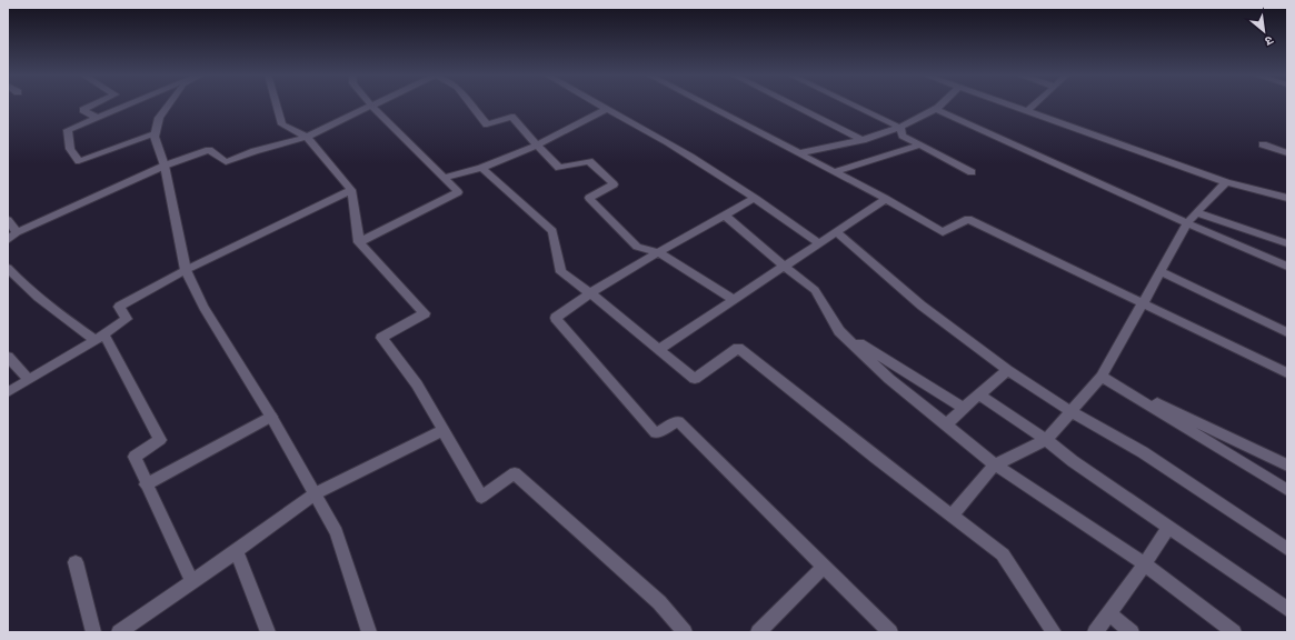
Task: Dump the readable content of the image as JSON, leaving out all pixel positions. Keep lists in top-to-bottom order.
{
  "north": "bottom right"
}
